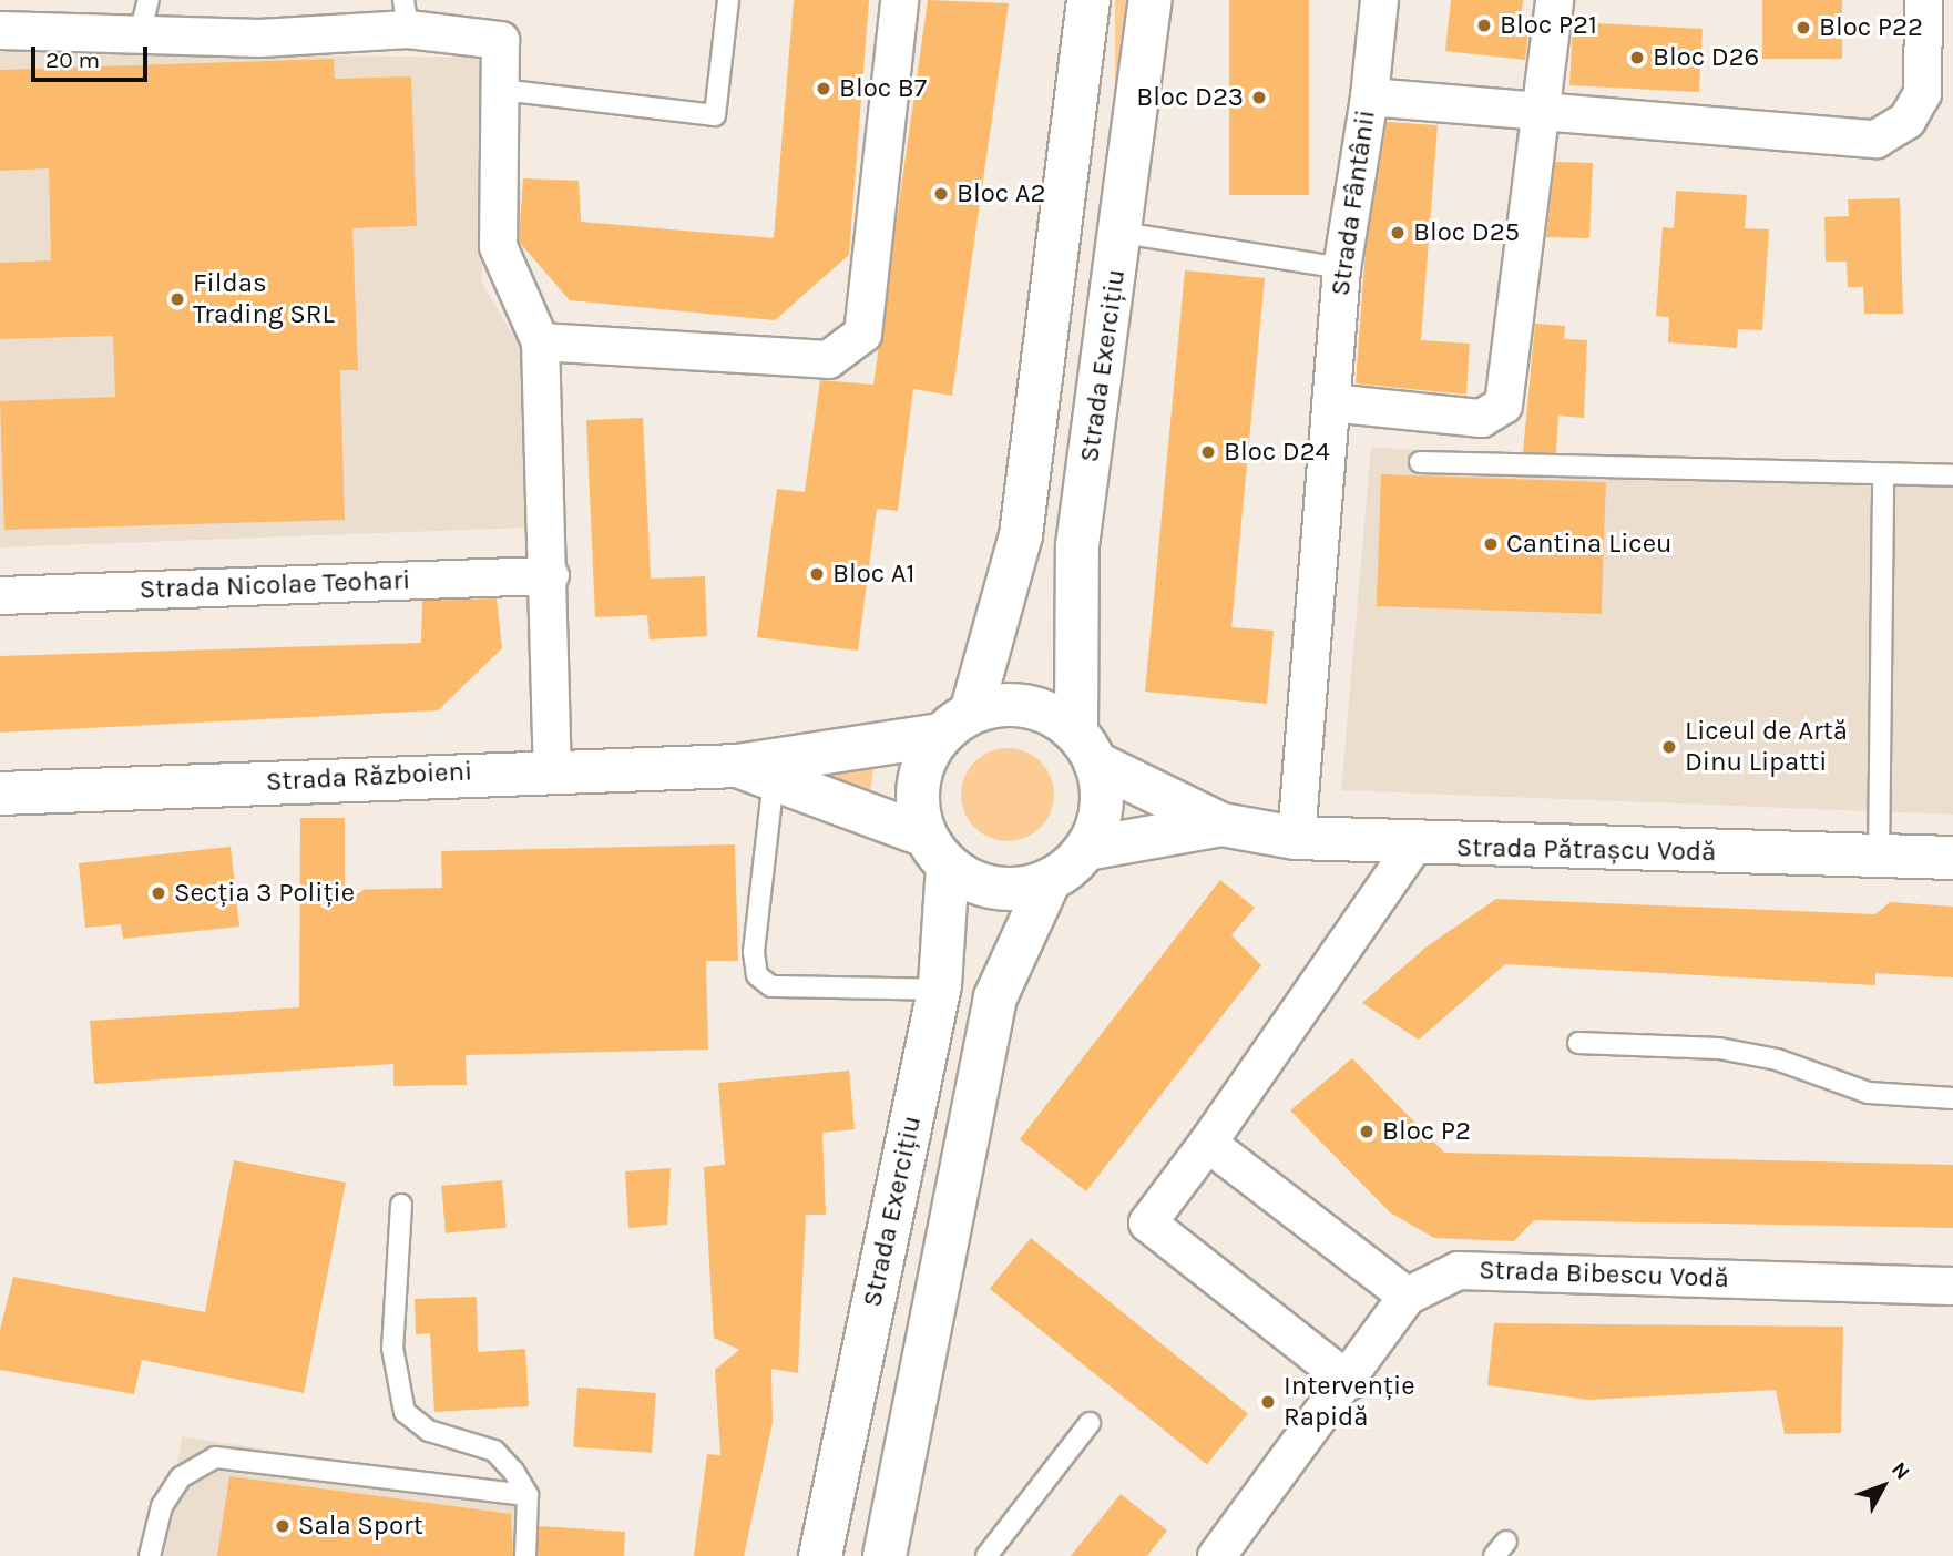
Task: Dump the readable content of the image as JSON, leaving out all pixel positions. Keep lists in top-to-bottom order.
{
  "streets": {
    "main road": ["Strada Exercițiu", "Strada Războieni", "Strada Pătrașcu Vodă"],
    "street": ["Strada Fântânii", "Strada Nicolae Teohari", "Strada Bibescu Vodă"]
  },
  "crossings": [
    ["Strada Fântânii", "Strada Pătrașcu Vodă"]
  ],
  "places": [
    "Bloc P21",
    "Bloc P22",
    "Bloc D26",
    "Bloc B7",
    "Bloc D23",
    "Bloc A2",
    "Bloc D25",
    "Fildas Trading SRL",
    "Bloc D24",
    "Cantina Liceu",
    "Bloc A1",
    "Liceul de Artă Dinu Lipatti",
    "Secția 3 Poliție",
    "Bloc P2",
    "Intervenție Rapidă",
    "Sala Sport"
  ],
  "scale_bar": "20 m",
  "north": "top right"
}
